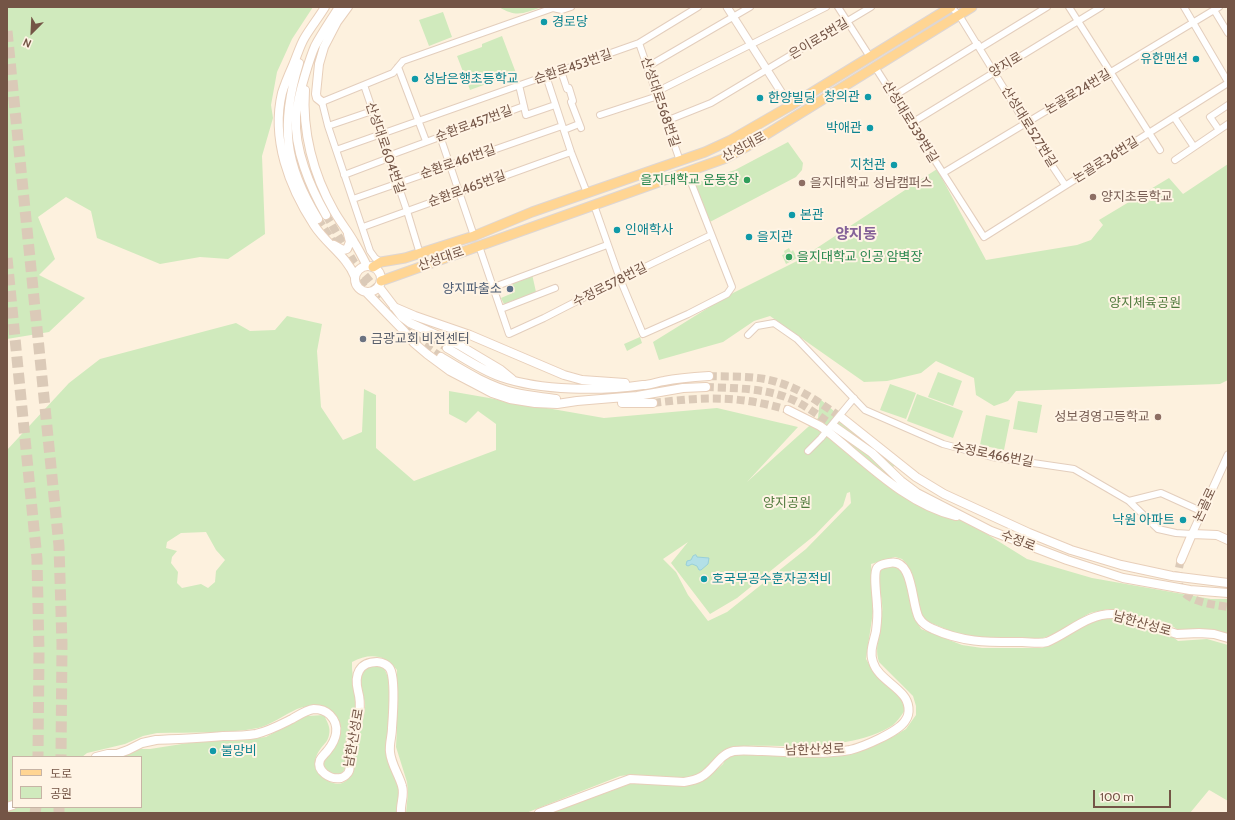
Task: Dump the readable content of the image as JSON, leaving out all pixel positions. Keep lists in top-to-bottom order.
{
  "streets": {
    "main road": ["산성대로", "수정로", "남한산성로"],
    "street": [
      "은이로5번길",
      "양지로",
      "순환로453번길",
      "논골로24번길",
      "산성대로568번길",
      "산성대로539번길",
      "순환로457번길",
      "산성대로527번길",
      "산성대로604번길",
      "논골로36번길",
      "순환로461번길",
      "순환로465번길",
      "수정로578번길",
      "수정로466번길",
      "논골로"
    ]
  },
  "crossings": [
    ["은이로5번길", "산성대로568번길"],
    ["양지로", "산성대로539번길"],
    ["양지로", "산성대로527번길"],
    ["순환로453번길", "산성대로568번길"],
    ["순환로453번길", "산성대로604번길"],
    ["순환로453번길", "순환로461번길"],
    ["논골로24번길", "산성대로539번길"],
    ["논골로24번길", "산성대로527번길"],
    ["산성대로568번길", "산성대로"],
    ["산성대로539번길", "산성대로"],
    ["산성대로539번길", "논골로36번길"],
    ["순환로457번길", "산성대로604번길"],
    ["산성대로527번길", "산성대로"],
    ["산성대로527번길", "논골로36번길"],
    ["산성대로", "산성대로604번길"],
    ["산성대로604번길", "순환로461번길"],
    ["산성대로604번길", "순환로465번길"],
    ["수정로466번길", "논골로"]
  ],
  "districts": ["양지동"],
  "parks": ["양지체육공원", "양지공원"],
  "places": [
    "경로당",
    "유한맨션",
    "성남은행초등학교",
    "창의관",
    "한양빌딩",
    "박애관",
    "지천관",
    "을지대학교 운동장",
    "을지대학교 성남캠퍼스",
    "양지초등학교",
    "본관",
    "인애학사",
    "을지관",
    "을지대학교 인공 암벽장",
    "양지파출소",
    "금광교회 비전센터",
    "성보경영고등학교",
    "낙원 아파트",
    "호국무공수훈자공적비",
    "불망비"
  ],
  "legend": ["도로", "공원"],
  "scale_bar": "100 m",
  "north": "bottom left"
}
